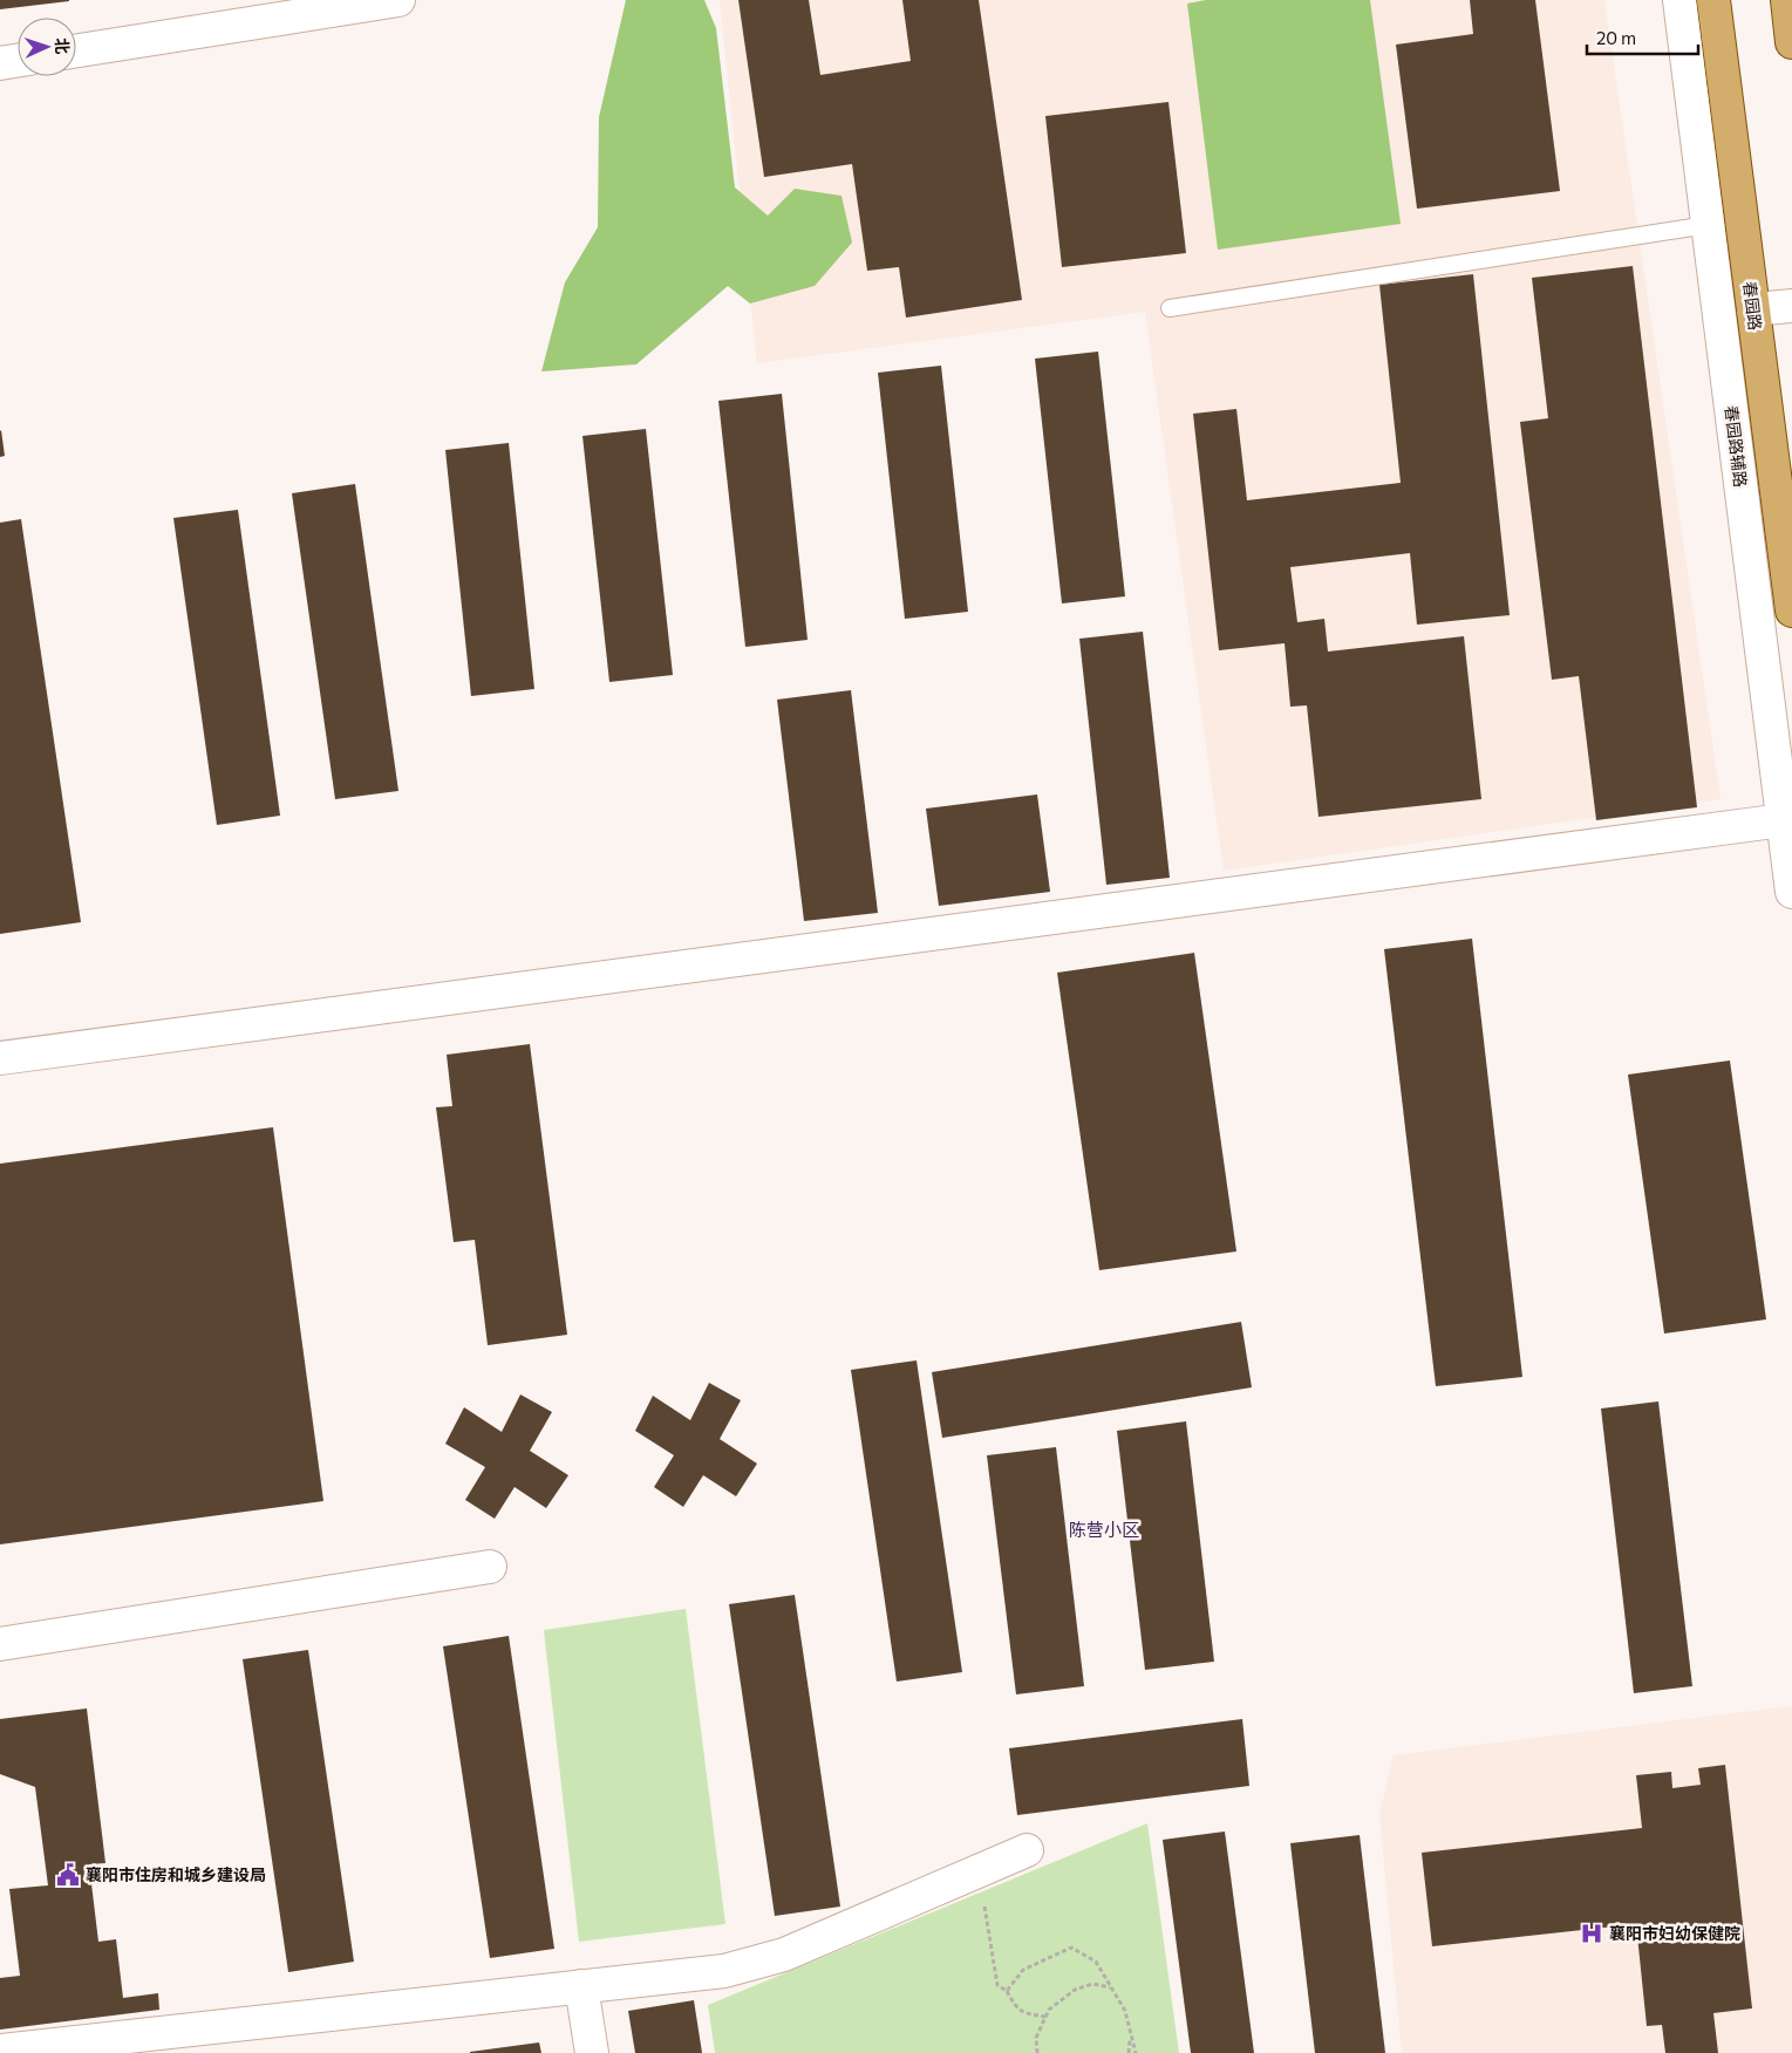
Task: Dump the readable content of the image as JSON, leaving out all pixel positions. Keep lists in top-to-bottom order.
{
  "streets": {
    "main road": ["春园路"],
    "street": ["春园路辅路"]
  },
  "districts": ["陈营小区"],
  "places": {
    "public building": ["襄阳市住房和城乡建设局"],
    "hospital": ["襄阳市妇幼保健院"]
  },
  "scale_bar": "20 m",
  "north": "right"
}
